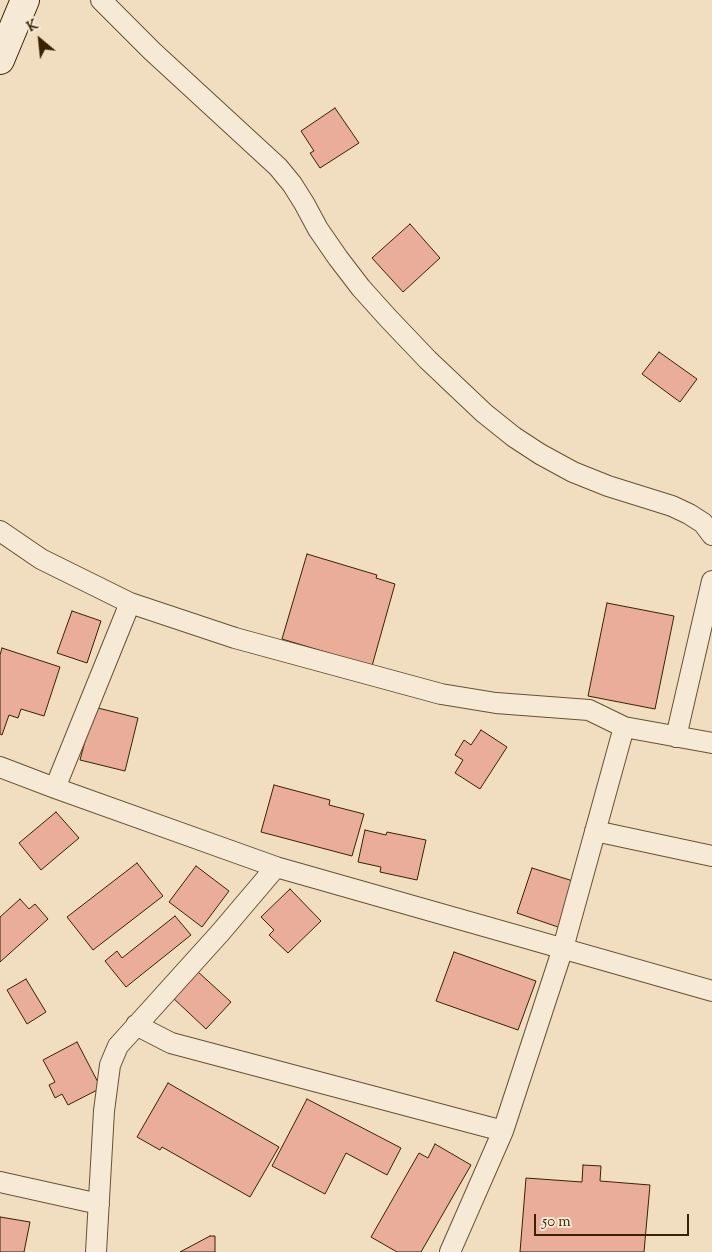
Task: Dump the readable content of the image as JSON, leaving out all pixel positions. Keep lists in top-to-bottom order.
{
  "scale_bar": "50 m",
  "north": "top left"
}
